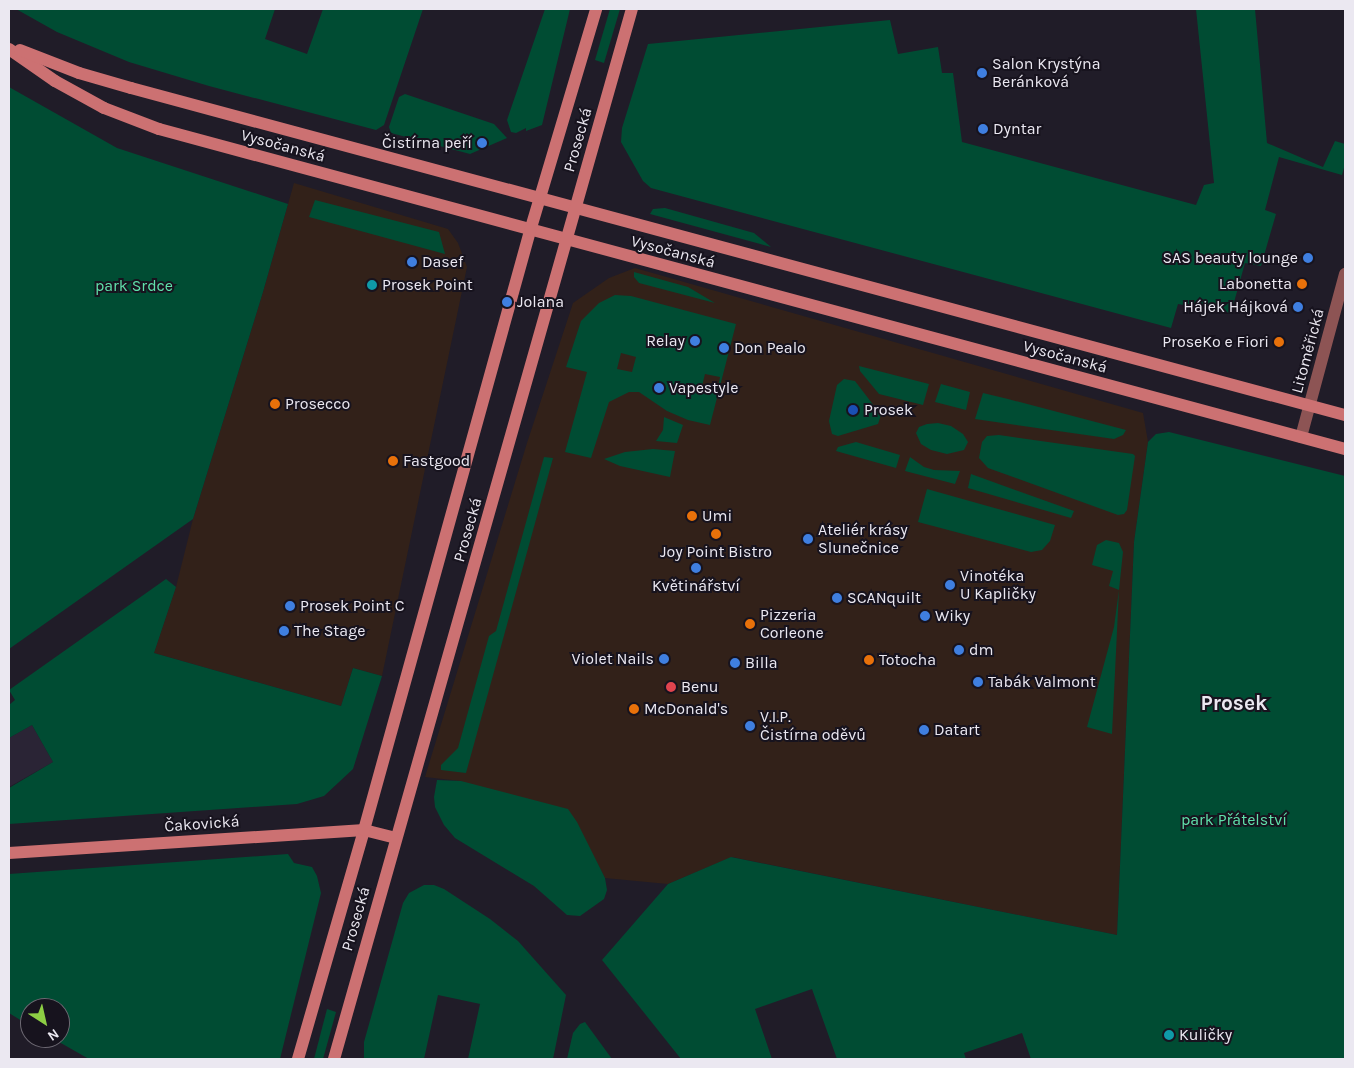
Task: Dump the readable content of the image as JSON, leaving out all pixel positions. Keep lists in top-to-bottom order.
{
  "streets": {
    "main road": ["Prosecká", "Vysočanská", "Čakovická"],
    "street": ["Litoměřická"]
  },
  "crossings": [
    ["Prosecká", "Vysočanská"],
    ["Prosecká", "Čakovická"],
    ["Vysočanská", "Litoměřická"]
  ],
  "districts": ["Prosek"],
  "parks": ["park Srdce", "park Přátelství"],
  "places": [
    "Salon Krystýna Beránková",
    "Dyntar",
    "Čistírna peří",
    "SAS beauty lounge",
    "Dasef",
    "Labonetta",
    "Prosek Point",
    "Jolana",
    "Hájek Hájková",
    "Relay",
    "ProseKo e Fiori",
    "Don Pealo",
    "Vapestyle",
    "Prosecco",
    "Prosek",
    "Fastgood",
    "Umi",
    "Joy Point Bistro",
    "Ateliér krásy Slunečnice",
    "Květinářství",
    "Vinotéka U Kapličky",
    "SCANquilt",
    "Prosek Point C",
    "Wiky",
    "Pizzeria Corleone",
    "The Stage",
    "dm",
    "Violet Nails",
    "Totocha",
    "Billa",
    "Tabák Valmont",
    "Benu",
    "McDonald's",
    "V.I.P. Čistírna oděvů",
    "Datart",
    "Kuličky"
  ],
  "north": "bottom right"
}
